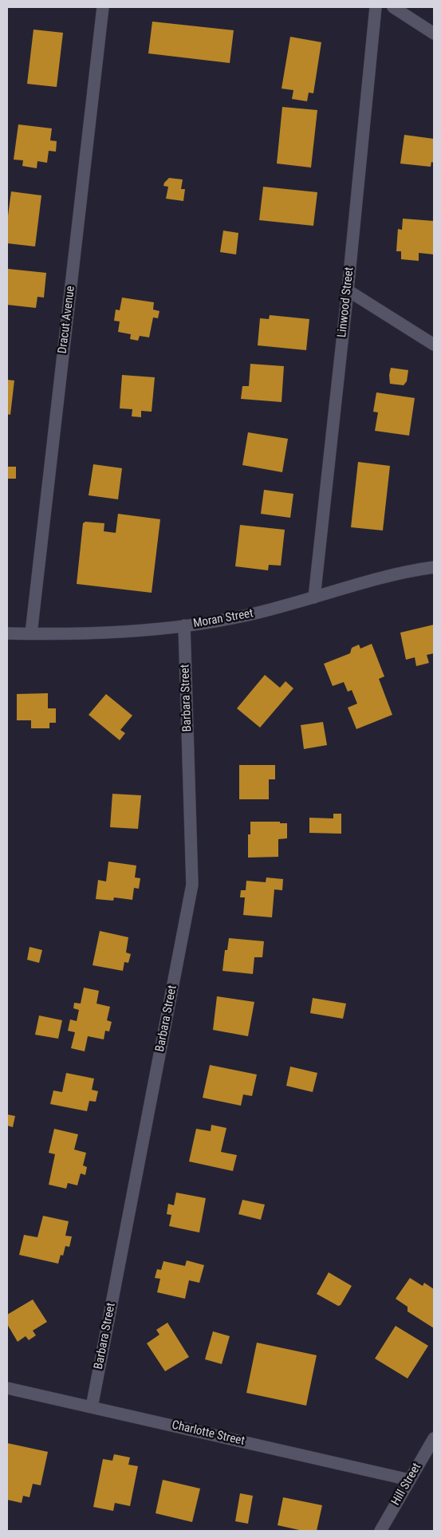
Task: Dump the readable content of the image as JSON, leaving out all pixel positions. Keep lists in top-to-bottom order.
{
  "streets": {
    "street": [
      "Linwood Street",
      "Dracut Avenue",
      "Moran Street",
      "Barbara Street",
      "Charlotte Street",
      "Hill Street"
    ]
  },
  "crossings": [
    ["Linwood Street", "Moran Street"],
    ["Dracut Avenue", "Moran Street"],
    ["Moran Street", "Barbara Street"],
    ["Barbara Street", "Charlotte Street"],
    ["Charlotte Street", "Hill Street"]
  ]
}
